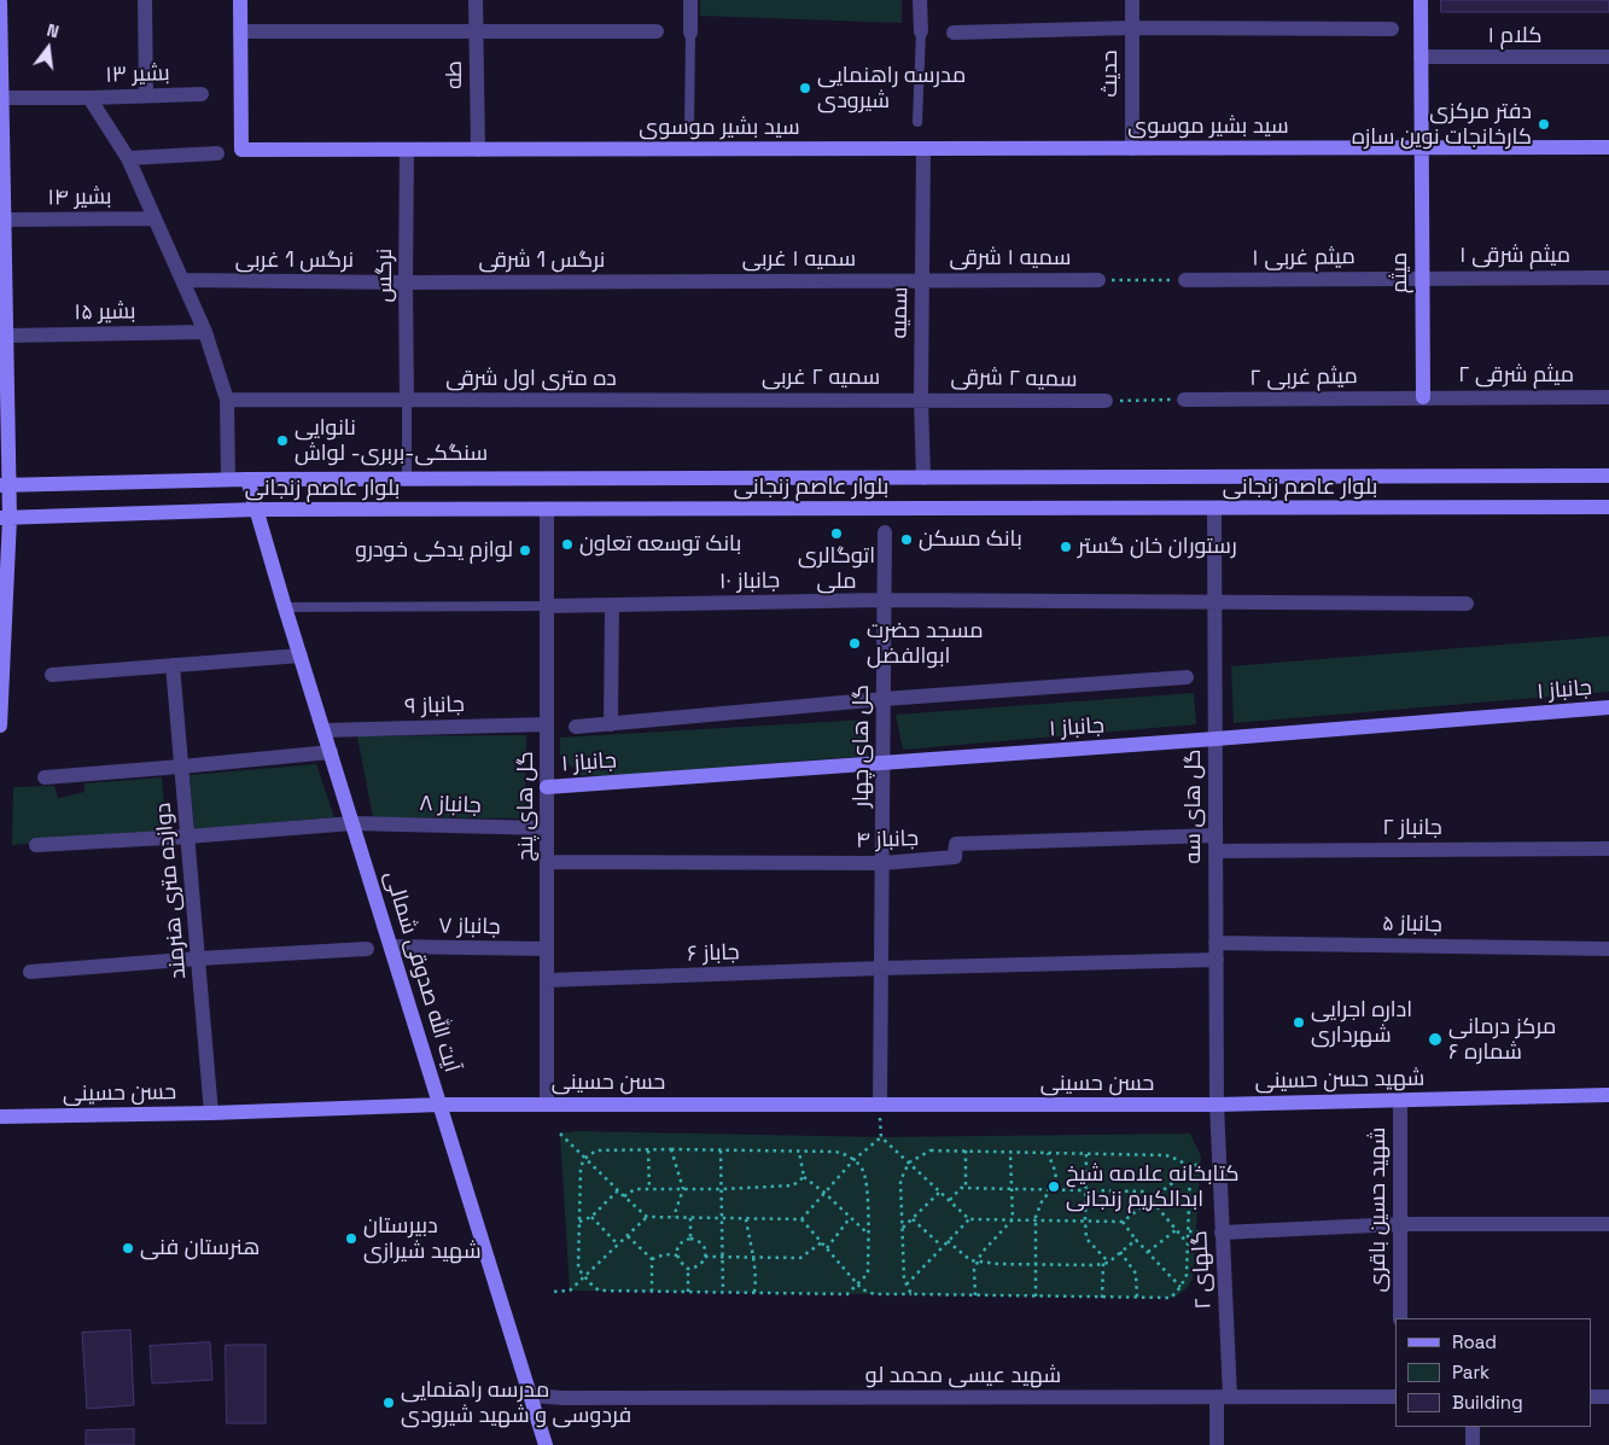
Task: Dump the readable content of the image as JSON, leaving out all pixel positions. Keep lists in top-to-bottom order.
{
  "streets": {
    "main road": [
      "سید بشیر موسوی",
      "میثم",
      "بلوار عاصم زنجانی",
      "جانباز ۱",
      "آیت الله صدوقی شمالی",
      "شهید حسن حسینی",
      "حسن حسینی"
    ],
    "street": [
      "کلام ۱",
      "حدیث",
      "بشیر ۱۳",
      "طه",
      "بشیر ۱۴",
      "میثم شرقی ۱",
      "سمیه ۱ شرقی",
      "میثم غربی ۱",
      "سمیه ۱ غربی",
      "نرگس 1 غربی",
      "نرگس 1 شرقی",
      "نرگس",
      "بشیر ۱۵",
      "سمیه",
      "میثم شرقی ۲",
      "سمیه ۲ غربی",
      "میثم غربی ۲",
      "ده متری اول شرقی",
      "سمیه ۲ شرقی",
      "جانباز ۱۰",
      "جانباز ۹",
      "گل های چهار",
      "جانباز ۸",
      "گل های پنج",
      "گل های سه",
      "جانباز ۲",
      "جانباز ۴",
      "دوازده متری هنرمند",
      "جانباز ۵",
      "جانباز ۷",
      "جاباز ۶",
      "شهید حسین باقری",
      "گلهای ۲",
      "شهید عیسی محمد لو"
    ]
  },
  "crossings": [
    ["حدیث", "سید بشیر موسوی"],
    ["طه", "سید بشیر موسوی"],
    ["سید بشیر موسوی", "میثم"],
    ["سید بشیر موسوی", "نرگس"],
    ["سید بشیر موسوی", "سمیه"],
    ["میثم شرقی ۱", "میثم غربی ۱"],
    ["میثم شرقی ۱", "میثم"],
    ["سمیه ۱ شرقی", "سمیه ۱ غربی"],
    ["سمیه ۱ شرقی", "سمیه"],
    ["میثم غربی ۱", "میثم"],
    ["سمیه ۱ غربی", "نرگس 1 شرقی"],
    ["سمیه ۱ غربی", "سمیه"],
    ["نرگس 1 غربی", "نرگس 1 شرقی"],
    ["نرگس 1 غربی", "نرگس"],
    ["نرگس 1 شرقی", "نرگس"],
    ["میثم", "میثم شرقی ۲"],
    ["میثم", "میثم غربی ۲"],
    ["نرگس", "ده متری اول شرقی"],
    ["سمیه", "سمیه ۲ غربی"],
    ["سمیه", "سمیه ۲ شرقی"],
    ["سمیه", "بلوار عاصم زنجانی"],
    ["میثم شرقی ۲", "میثم غربی ۲"],
    ["سمیه ۲ غربی", "ده متری اول شرقی"],
    ["سمیه ۲ غربی", "سمیه ۲ شرقی"],
    ["بلوار عاصم زنجانی", "گل های پنج"],
    ["بلوار عاصم زنجانی", "گل های سه"],
    ["بلوار عاصم زنجانی", "آیت الله صدوقی شمالی"],
    ["جانباز ۱۰", "گل های چهار"],
    ["جانباز ۱۰", "گل های پنج"],
    ["جانباز ۱۰", "گل های سه"],
    ["جانباز ۱۰", "آیت الله صدوقی شمالی"],
    ["جانباز ۱", "گل های چهار"],
    ["جانباز ۱", "گل های پنج"],
    ["جانباز ۱", "گل های سه"],
    ["جانباز ۹", "گل های پنج"],
    ["جانباز ۹", "آیت الله صدوقی شمالی"],
    ["گل های چهار", "جانباز ۴"],
    ["گل های چهار", "جاباز ۶"],
    ["گل های چهار", "حسن حسینی"],
    ["جانباز ۸", "گل های پنج"],
    ["جانباز ۸", "دوازده متری هنرمند"],
    ["جانباز ۸", "آیت الله صدوقی شمالی"],
    ["گل های پنج", "جانباز ۴"],
    ["گل های پنج", "جانباز ۷"],
    ["گل های پنج", "جاباز ۶"],
    ["گل های پنج", "حسن حسینی"],
    ["گل های سه", "جانباز ۲"],
    ["گل های سه", "جانباز ۴"],
    ["گل های سه", "جانباز ۵"],
    ["گل های سه", "شهید حسن حسینی"],
    ["گل های سه", "حسن حسینی"],
    ["گل های سه", "گلهای ۲"],
    ["جانباز ۲", "جانباز ۴"],
    ["دوازده متری هنرمند", "حسن حسینی"],
    ["جانباز ۷", "آیت الله صدوقی شمالی"],
    ["آیت الله صدوقی شمالی", "حسن حسینی"],
    ["آیت الله صدوقی شمالی", "شهید عیسی محمد لو"],
    ["شهید حسن حسینی", "حسن حسینی"],
    ["شهید حسن حسینی", "شهید حسین باقری"],
    ["شهید حسن حسینی", "گلهای ۲"],
    ["حسن حسینی", "گلهای ۲"],
    ["گلهای ۲", "شهید عیسی محمد لو"]
  ],
  "places": [
    "مدرسه راهنمایی شیرودی",
    "دفتر مرکزی کارخانجات نوین سازه",
    "نانوایی سنگکی-بربری- لواش",
    "اتوگالری ملی",
    "بانک مسکن",
    "بانک توسعه تعاون",
    "رستوران خان گستر",
    "لوازم یدکی خودرو",
    "مسجد حضرت ابوالفضل",
    "اداره اجرایی شهرداری",
    "مرکز درمانی شماره ۶",
    "کتابخانه علامه شیخ ابدالکریم زنجانی",
    "دبیرستان شهید شیرازی",
    "هنرستان فنی",
    "مدرسه راهنمایی فردوسی و شهید شیرودی"
  ],
  "legend": ["Road", "Park", "Building"],
  "north": "top"
}
